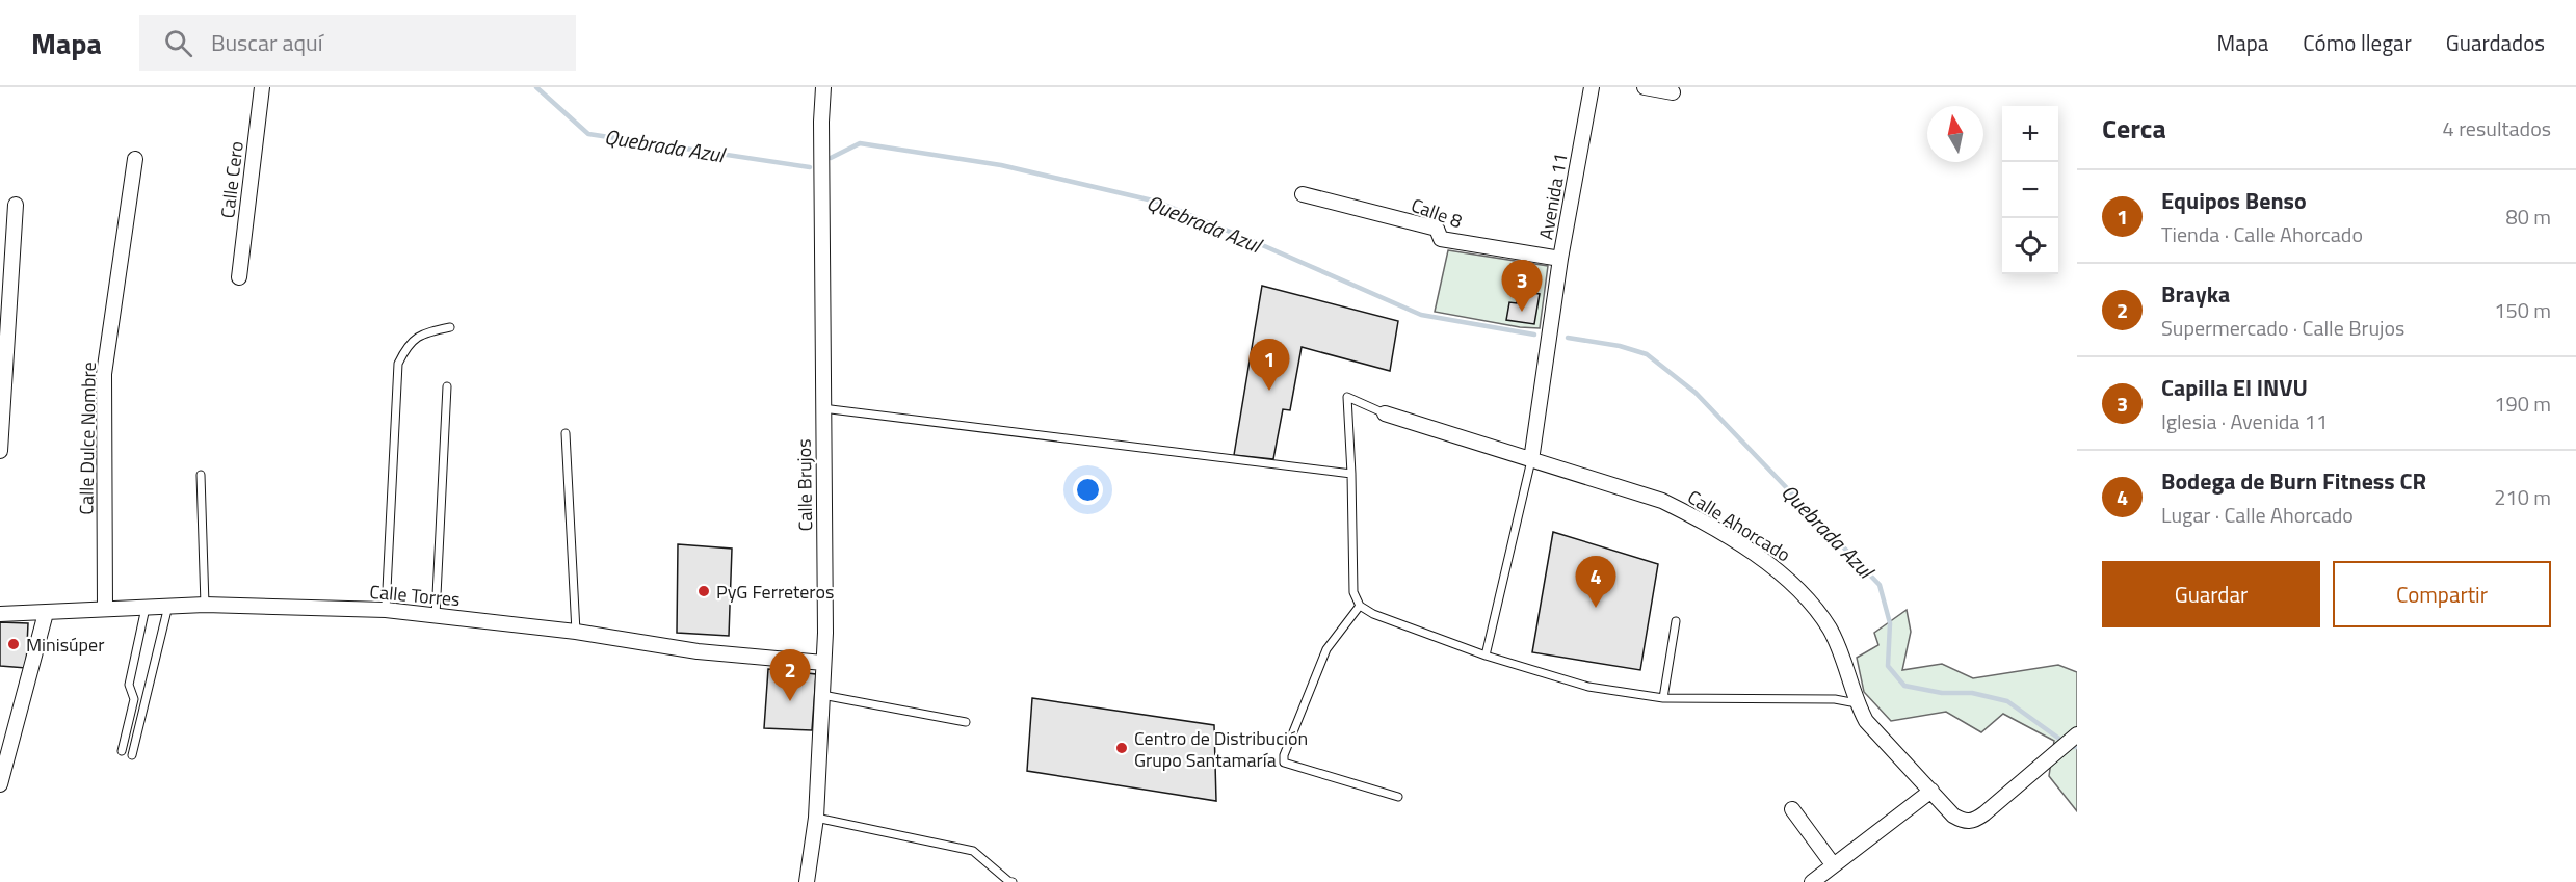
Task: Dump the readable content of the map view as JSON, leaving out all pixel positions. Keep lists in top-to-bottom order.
{
  "streets": {
    "street": [
      "Calle Cero",
      "Avenida 11",
      "Calle 8",
      "Calle Dulce Nombre",
      "Calle Brujos",
      "Calle Ahorcado",
      "Calle Torres"
    ]
  },
  "crossings": [
    ["Avenida 11", "Calle 8"],
    ["Avenida 11", "Calle Ahorcado"],
    ["Calle Dulce Nombre", "Calle Torres"],
    ["Calle Brujos", "Calle Torres"]
  ],
  "water": ["Quebrada Azul"],
  "places": ["PyG Ferreteros", "Minisúper", "Centro de Distribución Grupo Santamaría"],
  "north": "top",
  "page": {
    "header": "Mapa",
    "search": "Buscar aquí",
    "nav": ["Mapa", "Cómo llegar", "Guardados"],
    "heading": ["Cerca", "4 resultados"],
    "map_buttons": ["+", "−"],
    "list": [
      {
        "mark": "1",
        "name": "Equipos Benso",
        "note": "Tienda · Calle Ahorcado",
        "value": "80 m"
      },
      {
        "mark": "2",
        "name": "Brayka",
        "note": "Supermercado · Calle Brujos",
        "value": "150 m"
      },
      {
        "mark": "3",
        "name": "Capilla El INVU",
        "note": "Iglesia · Avenida 11",
        "value": "190 m"
      },
      {
        "mark": "4",
        "name": "Bodega de Burn Fitness CR",
        "note": "Lugar · Calle Ahorcado",
        "value": "210 m"
      }
    ],
    "pins": [
      "3",
      "1",
      "4",
      "2"
    ],
    "buttons": ["Guardar", "Compartir"]
  }
}
